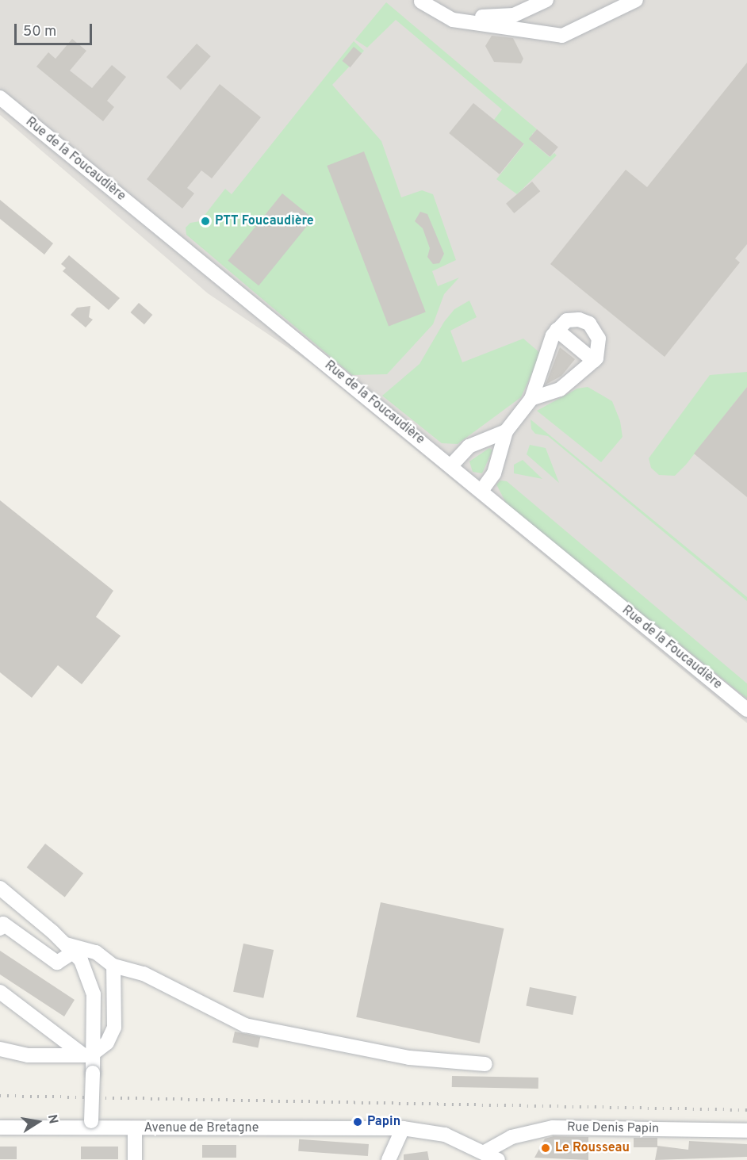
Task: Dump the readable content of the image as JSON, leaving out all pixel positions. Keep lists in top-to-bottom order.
{
  "streets": {
    "street": ["Rue de la Foucaudière", "Avenue de Bretagne", "Rue Denis Papin"]
  },
  "crossings": [
    ["Avenue de Bretagne", "Rue Denis Papin"]
  ],
  "places": ["PTT Foucaudière", "Papin", "Le Rousseau"],
  "scale_bar": "50 m",
  "north": "right"
}
